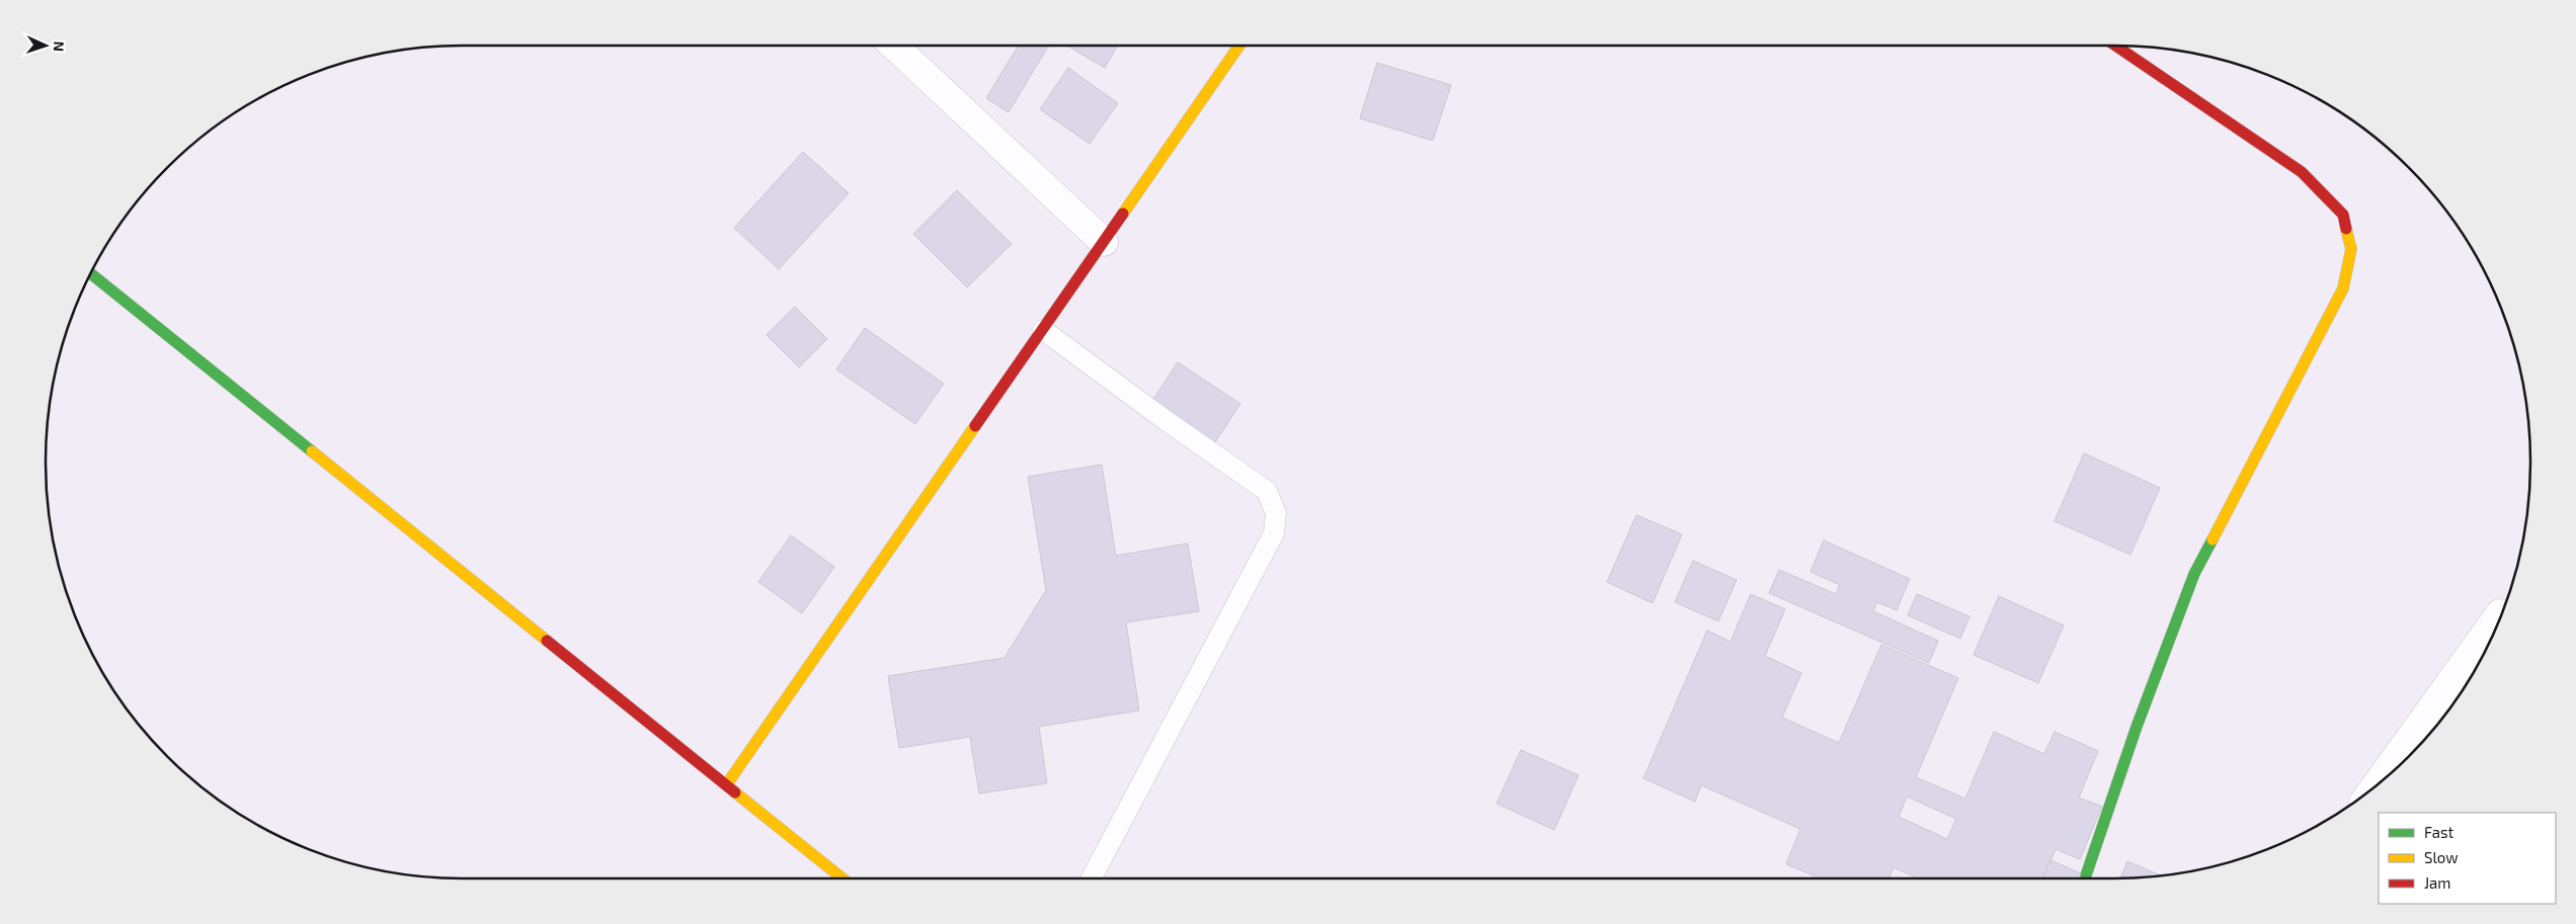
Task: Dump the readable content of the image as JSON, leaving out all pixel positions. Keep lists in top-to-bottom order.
{
  "legend": ["Fast", "Slow", "Jam"],
  "north": "right"
}
